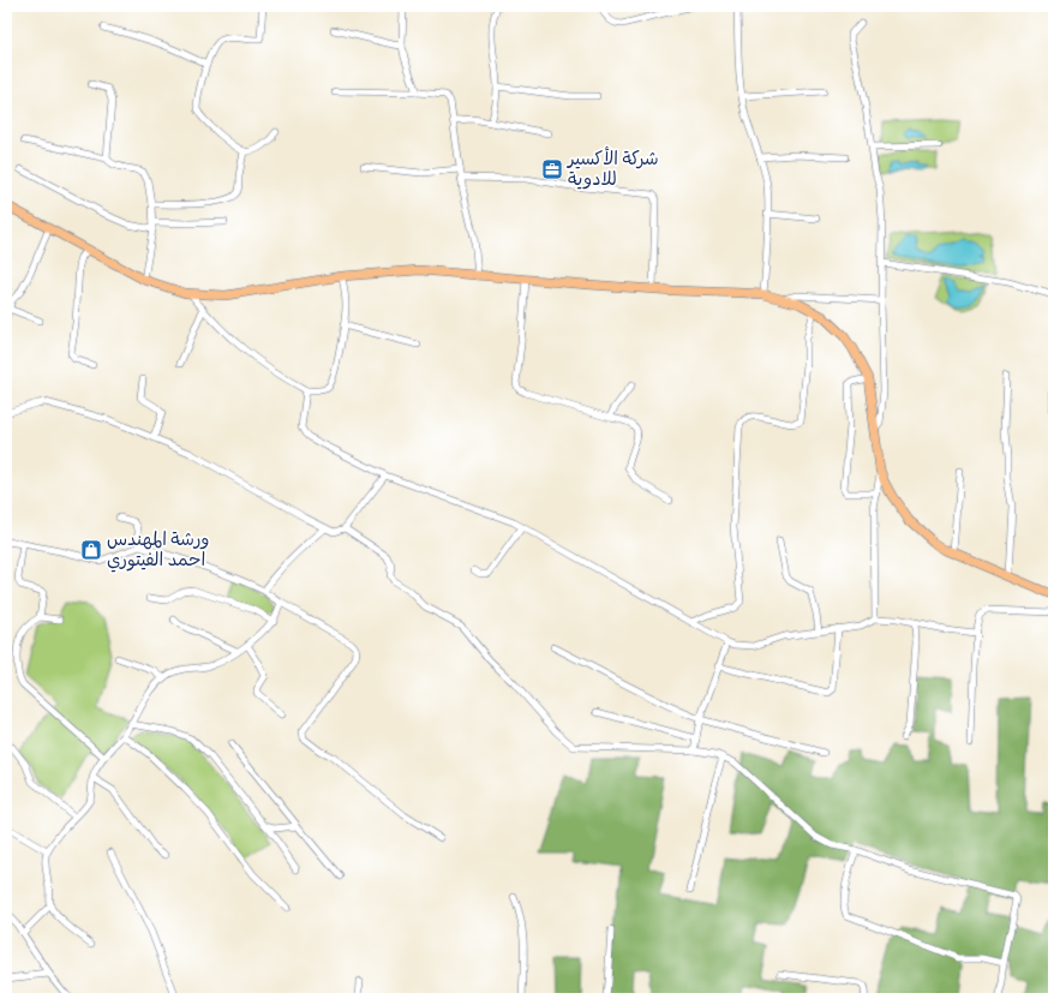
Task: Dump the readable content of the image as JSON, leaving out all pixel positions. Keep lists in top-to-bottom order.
{
  "places": {
    "office": ["شركة الأكسير للادوية"],
    "shop": ["ورشة المهندس احمد الفيتوري"]
  }
}
